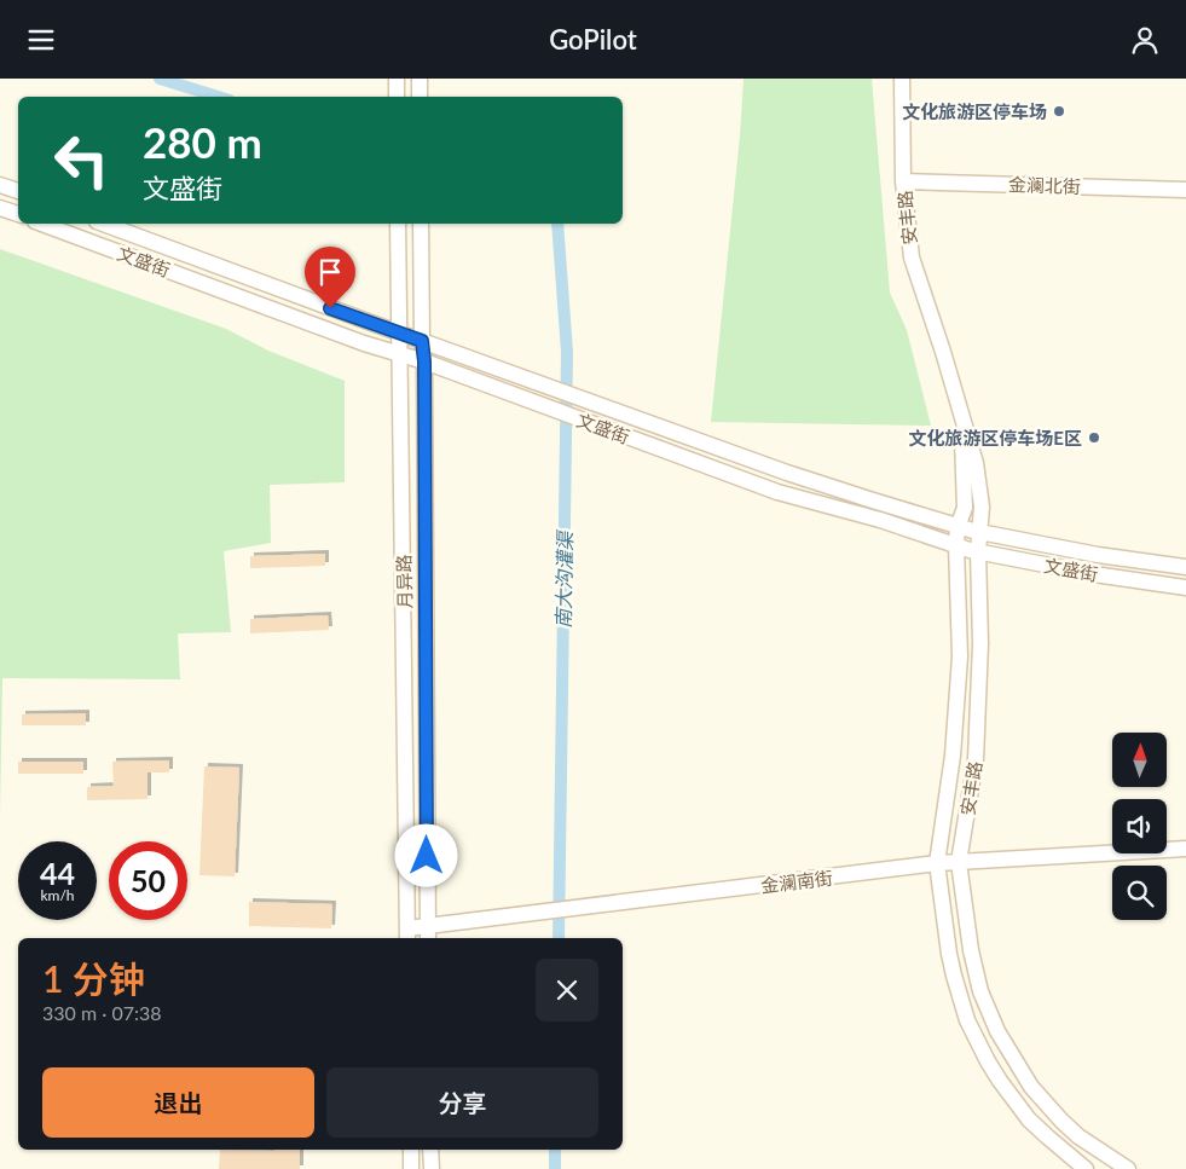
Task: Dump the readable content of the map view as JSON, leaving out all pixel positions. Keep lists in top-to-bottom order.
{
  "streets": {
    "main road": [
      "金澜北街",
      "安丰路",
      "文盛街",
      "月异路",
      "金澜南街"
    ]
  },
  "crossings": [
    ["金澜北街", "安丰路"],
    ["安丰路", "文盛街"],
    ["安丰路", "金澜南街"],
    ["文盛街", "月异路"],
    ["月异路", "金澜南街"]
  ],
  "water": ["南大沟灌渠"],
  "places": ["文化旅游区停车场", "文化旅游区停车场E区"],
  "north": "top",
  "page": {
    "header": "GoPilot",
    "turn": ["280 m", "文盛街"],
    "speed": "44 km/h",
    "limit": "50",
    "heading": ["1 分钟", "330 m · 07:38"],
    "buttons": ["退出", "分享"]
  }
}
